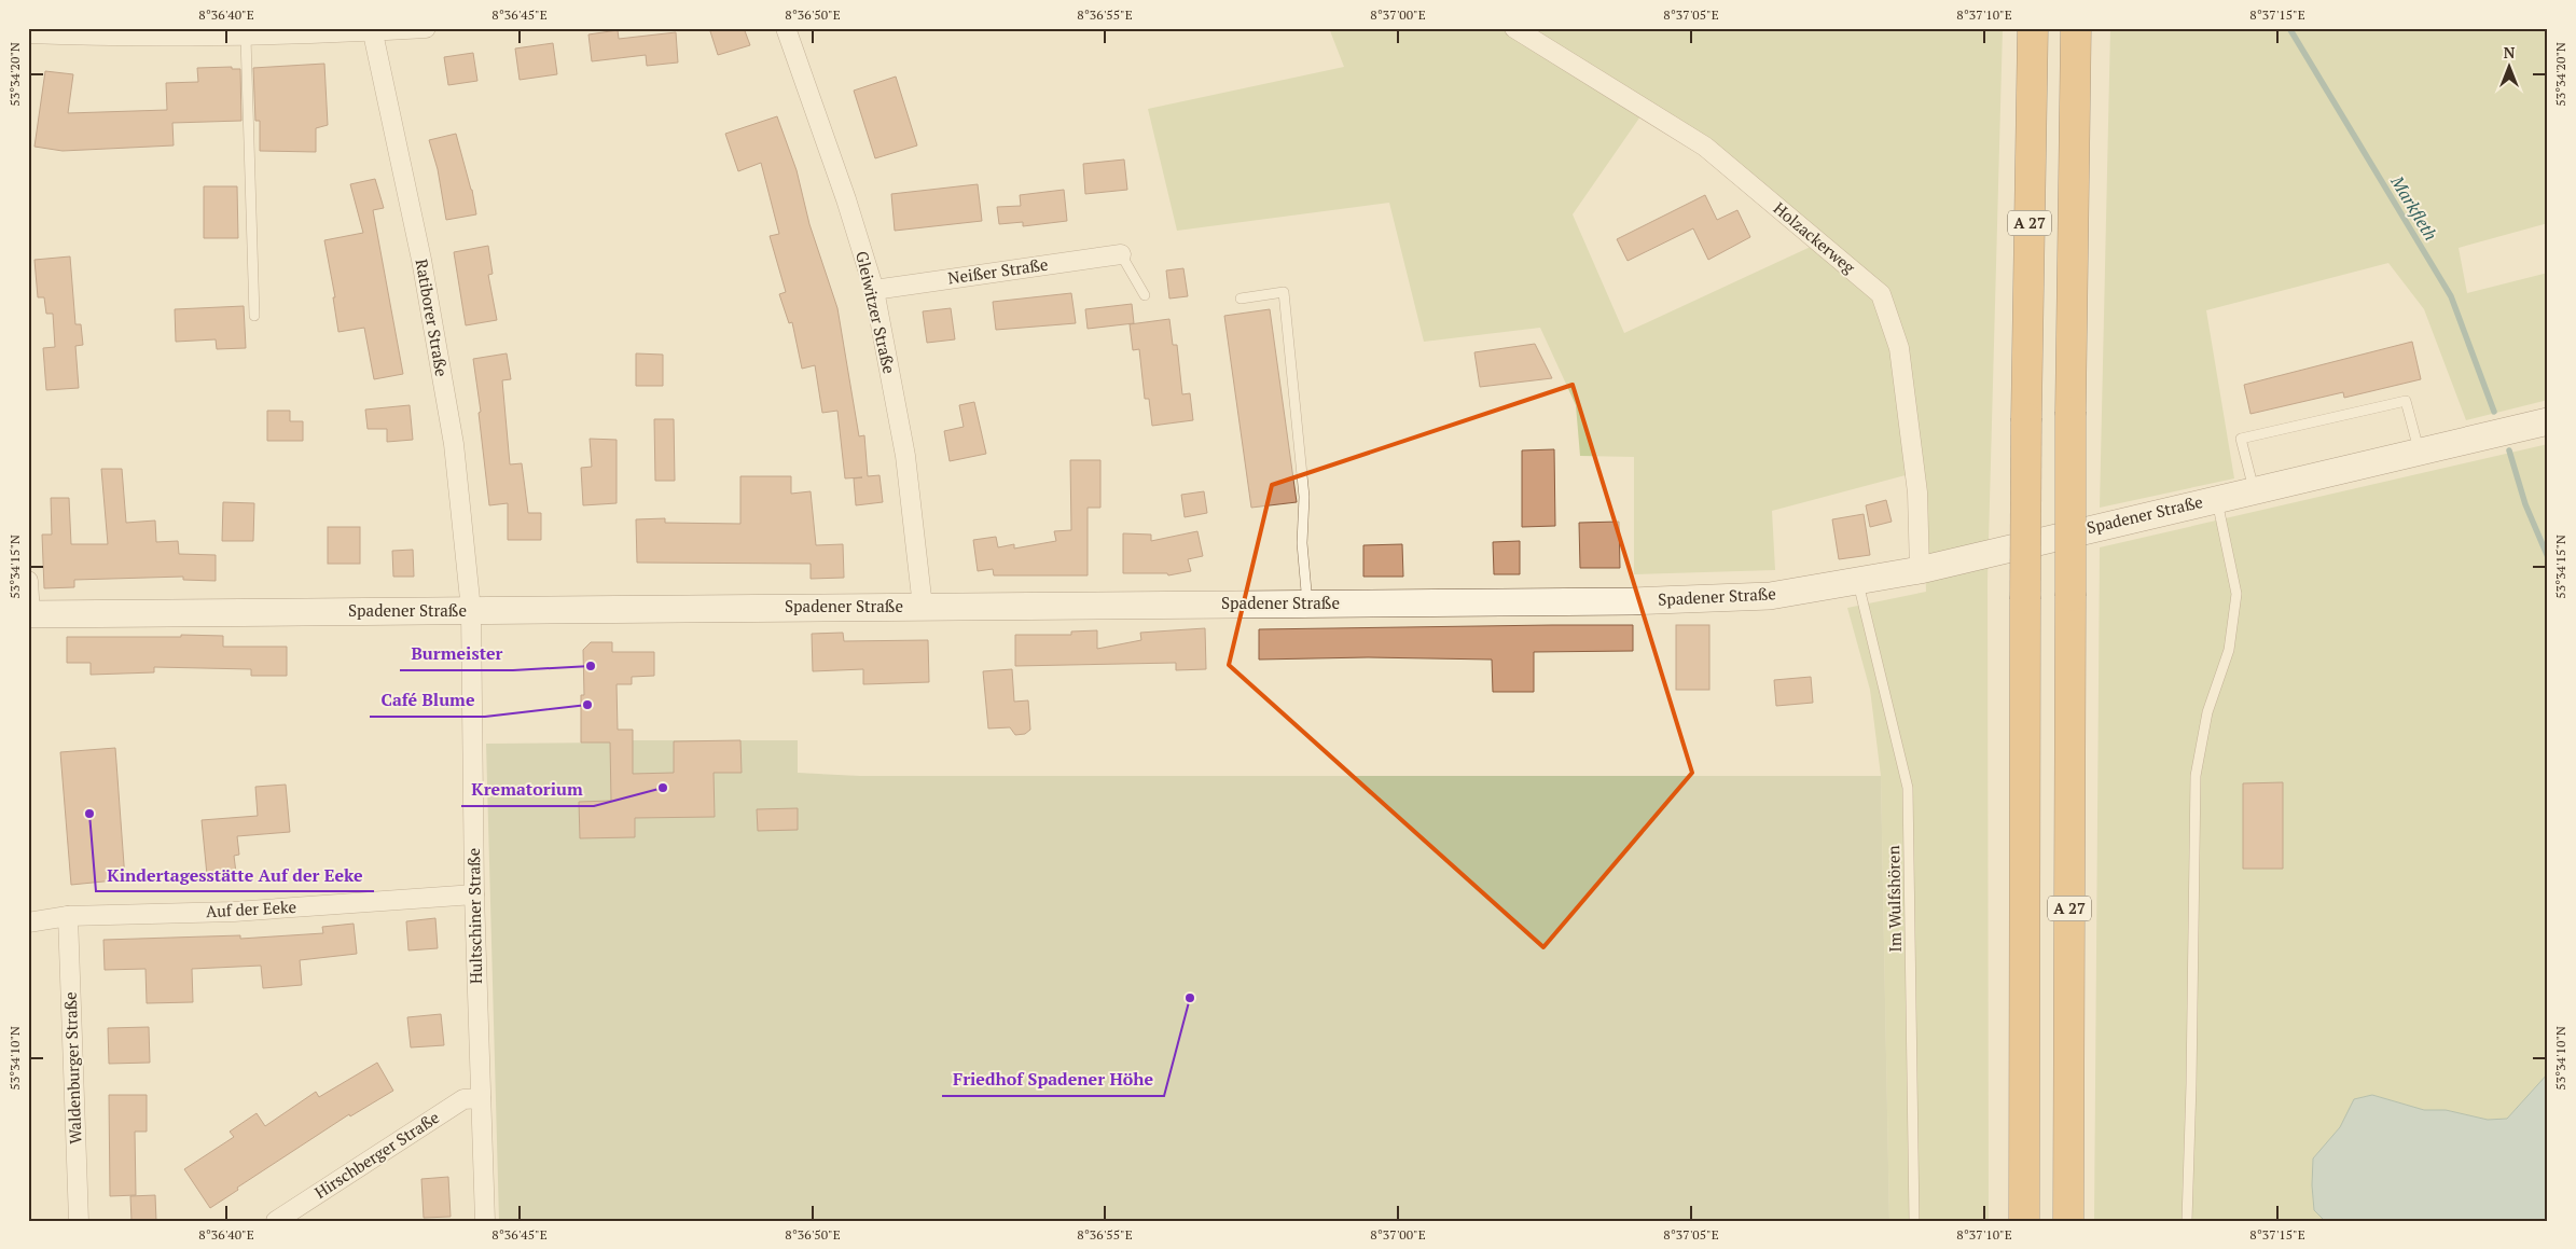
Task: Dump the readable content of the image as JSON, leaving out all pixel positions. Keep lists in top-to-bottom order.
{
  "streets": {
    "highway": ["A 27"],
    "street": [
      "Holzackerweg",
      "Neißer Straße",
      "Gleiwitzer Straße",
      "Ratiborer Straße",
      "Spadener Straße",
      "Auf der Eeke",
      "Hultschiner Straße",
      "Waldenburger Straße",
      "Hirschberger Straße"
    ],
    "lane": ["Im Wulfshören"]
  },
  "crossings": [
    ["Holzackerweg", "Spadener Straße"],
    ["Neißer Straße", "Gleiwitzer Straße"],
    ["Gleiwitzer Straße", "Spadener Straße"],
    ["Ratiborer Straße", "Spadener Straße"],
    ["Ratiborer Straße", "Hultschiner Straße"],
    ["Spadener Straße", "Im Wulfshören"],
    ["Spadener Straße", "Hultschiner Straße"],
    ["Auf der Eeke", "Hultschiner Straße"],
    ["Auf der Eeke", "Waldenburger Straße"],
    ["Hultschiner Straße", "Hirschberger Straße"]
  ],
  "water": ["Markfleth"],
  "places": [
    "Burmeister",
    "Café Blume",
    "Krematorium",
    "Kindertagesstätte Auf der Eeke",
    "Friedhof Spadener Höhe"
  ],
  "north": "top",
  "coordinates": [
    "8°36'40\"E",
    "8°36'45\"E",
    "8°36'50\"E",
    "8°36'55\"E",
    "8°37'00\"E",
    "8°37'05\"E",
    "8°37'10\"E",
    "8°37'15\"E",
    "53°34'20\"N",
    "53°34'15\"N",
    "53°34'10\"N"
  ]
}
